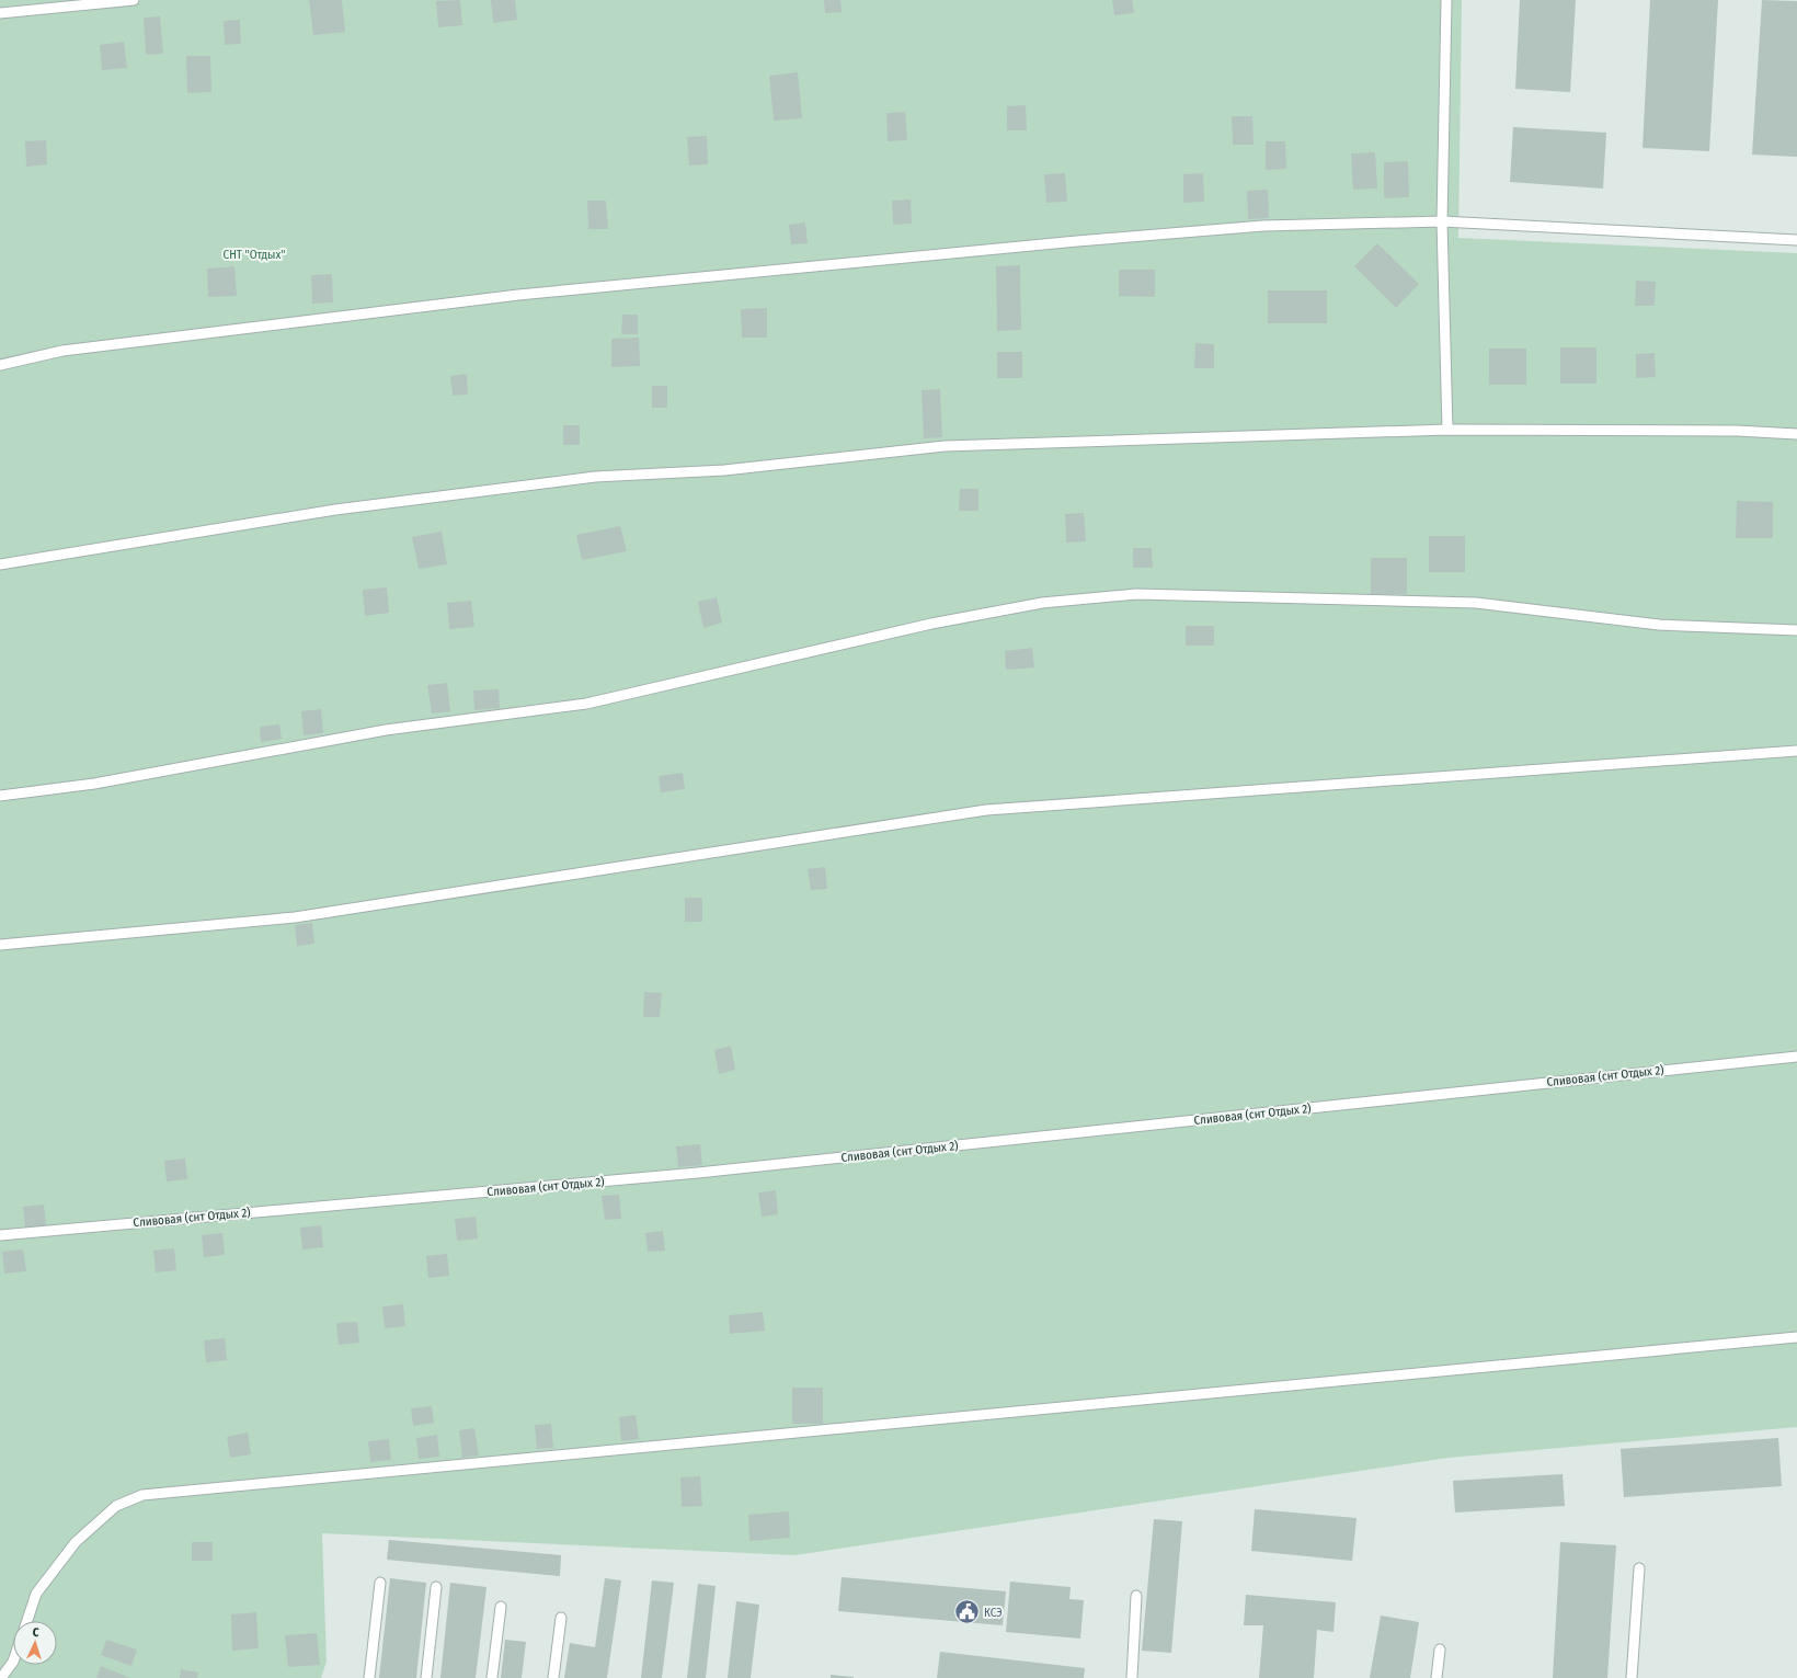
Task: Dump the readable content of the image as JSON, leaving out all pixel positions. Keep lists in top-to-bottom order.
{
  "streets": {
    "lane": ["Сливовая (снт Отдых 2)"]
  },
  "parks": ["СНТ \"Отдых\""],
  "places": {
    "public building": ["КСЭ"]
  },
  "north": "top"
}
